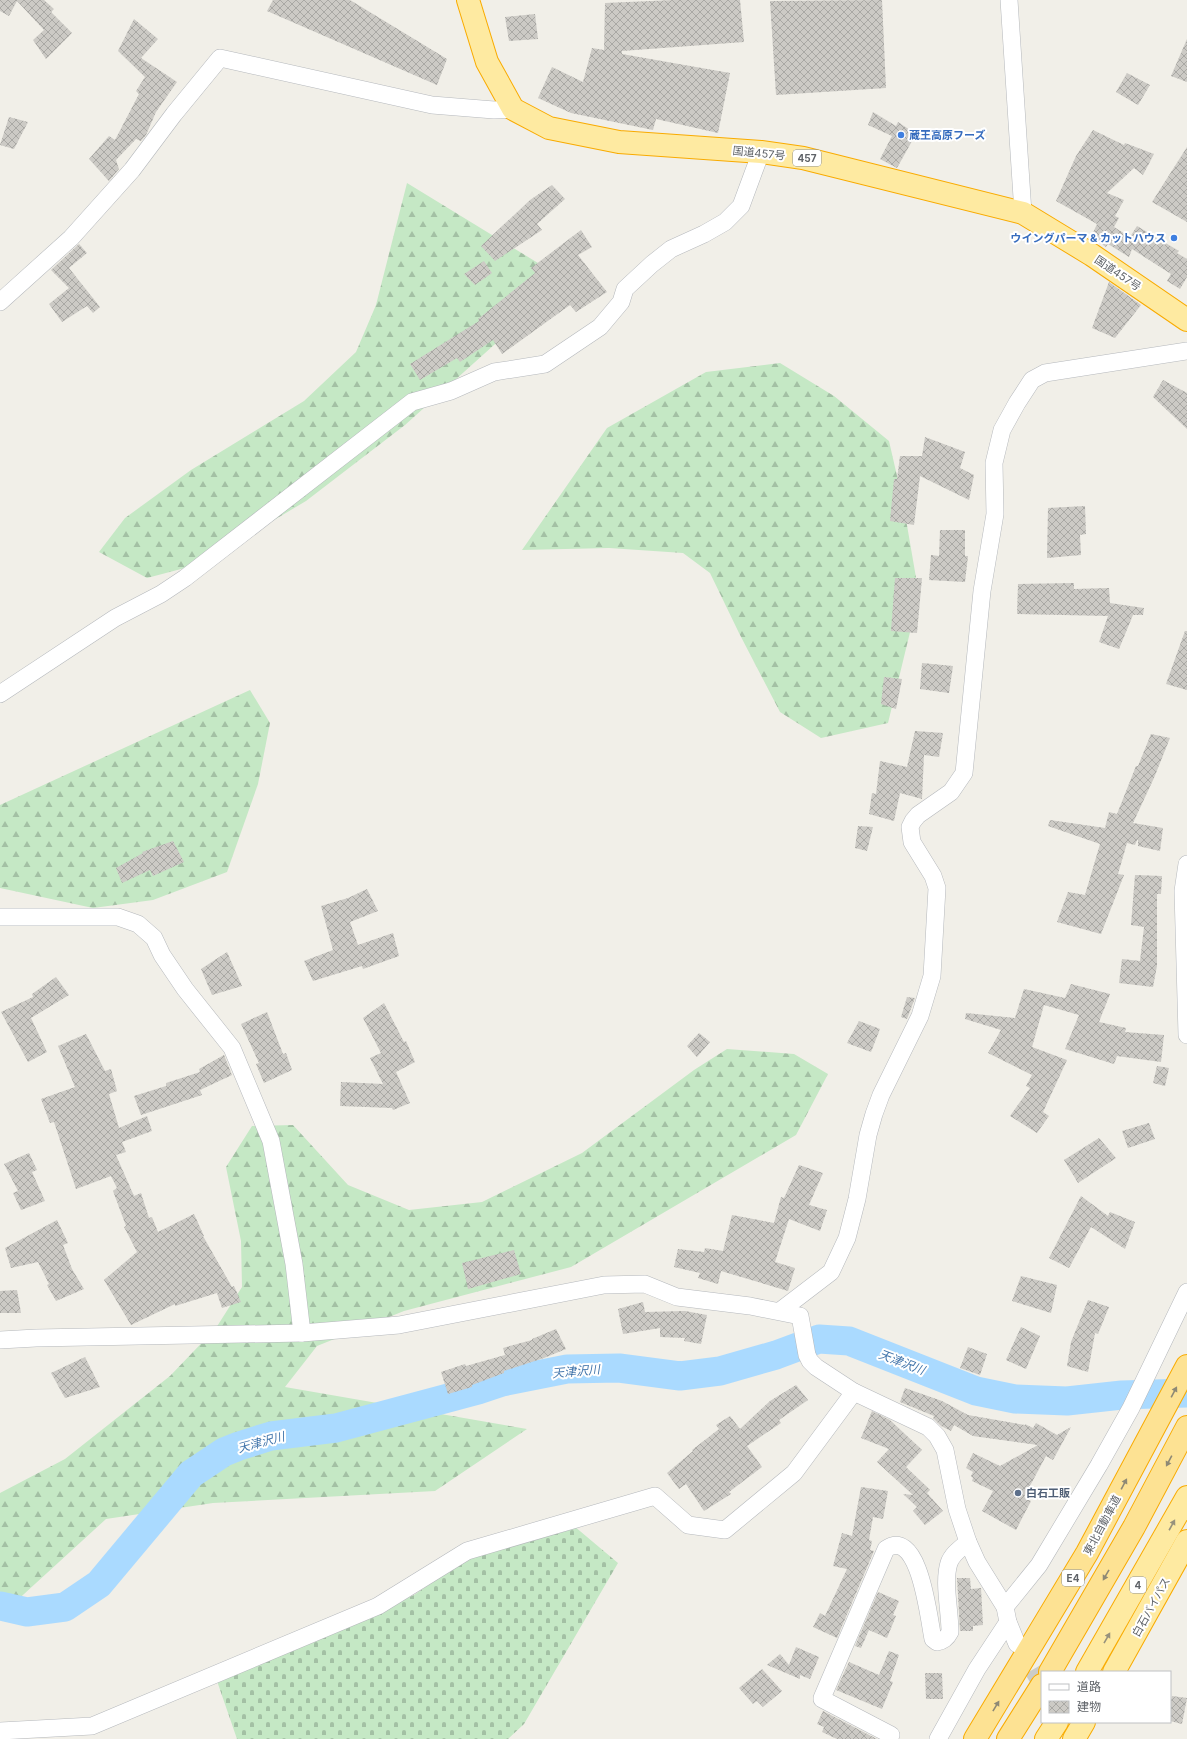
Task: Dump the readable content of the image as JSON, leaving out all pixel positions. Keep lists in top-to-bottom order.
{
  "streets": {
    "highway": [
      "国道457号",
      "457",
      "東北自動車道",
      "E4",
      "4",
      "白石バイパス"
    ]
  },
  "water": ["天津沢川"],
  "places": ["蔵王高原フーズ", "ウイングパーマ & カットハウス", "白石工販"],
  "legend": ["道路", "建物"]
}
